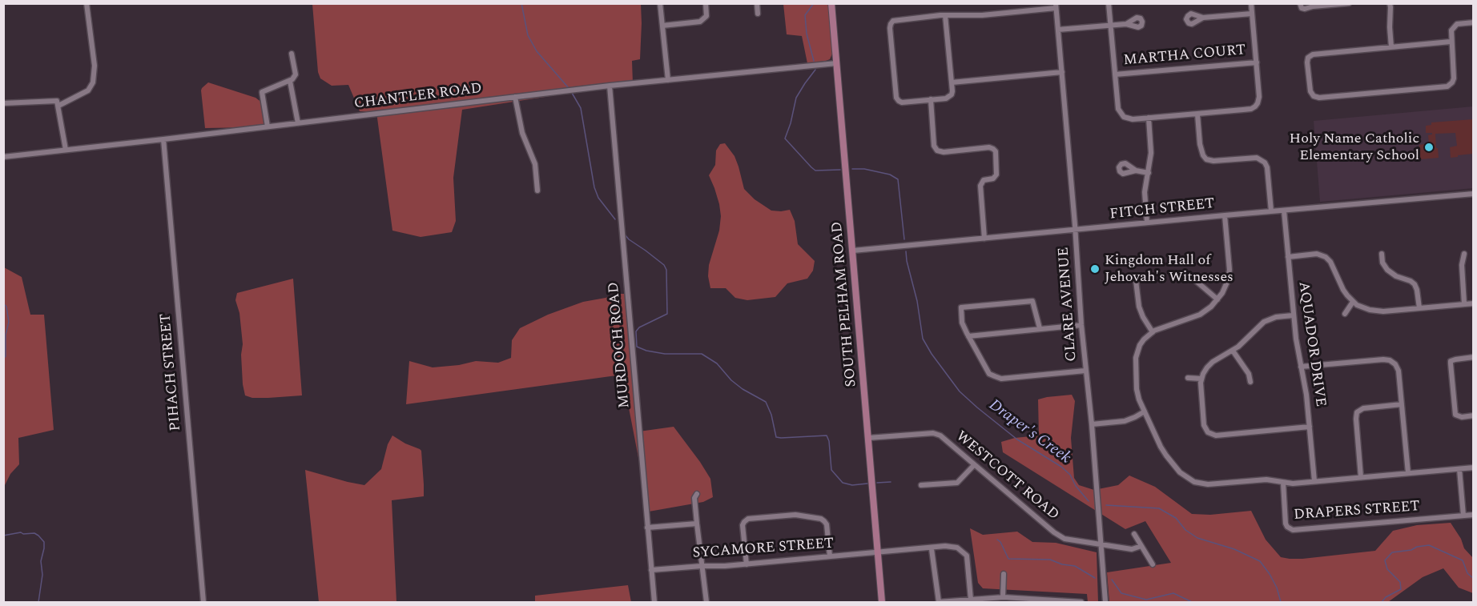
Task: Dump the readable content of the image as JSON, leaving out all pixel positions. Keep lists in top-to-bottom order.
{
  "streets": {
    "main road": ["SOUTH PELHAM ROAD"],
    "street": [
      "MARTHA COURT",
      "CHANTLER ROAD",
      "FITCH STREET",
      "CLARE AVENUE",
      "AQUADOR DRIVE",
      "MURDOCH ROAD",
      "PIHACH STREET",
      "WESTCOTT ROAD",
      "DRAPERS STREET",
      "SYCAMORE STREET"
    ]
  },
  "crossings": [
    ["CHANTLER ROAD", "SOUTH PELHAM ROAD"],
    ["CHANTLER ROAD", "MURDOCH ROAD"],
    ["CHANTLER ROAD", "PIHACH STREET"],
    ["FITCH STREET", "SOUTH PELHAM ROAD"],
    ["FITCH STREET", "CLARE AVENUE"],
    ["FITCH STREET", "AQUADOR DRIVE"],
    ["SOUTH PELHAM ROAD", "WESTCOTT ROAD"],
    ["SOUTH PELHAM ROAD", "SYCAMORE STREET"],
    ["CLARE AVENUE", "WESTCOTT ROAD"],
    ["MURDOCH ROAD", "SYCAMORE STREET"]
  ],
  "water": ["Draper's Creek"],
  "places": ["Holy Name Catholic Elementary School", "Kingdom Hall of Jehovah's Witnesses"]
}
